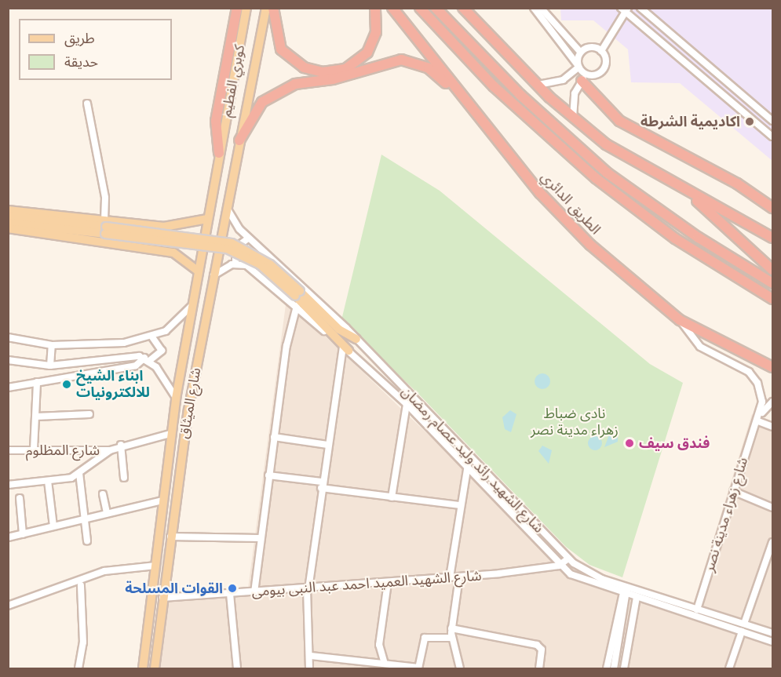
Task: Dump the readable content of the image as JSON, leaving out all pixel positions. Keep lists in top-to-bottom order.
{
  "streets": {
    "highway": ["الطريق الدائري"],
    "main road": ["كوبري الفطيم", "شارع الميثاق"],
    "street": [
      "شارع المظلوم",
      "شارع الشهيد رائد وليد عصام رمضان",
      "شارع زهراء مدينة نصر",
      "شارع الشهيد العميد احمد عبد النبى بيومى"
    ]
  },
  "crossings": [
    ["كوبري الفطيم", "شارع الميثاق"],
    ["شارع الميثاق", "شارع المظلوم"],
    ["شارع الميثاق", "شارع الشهيد رائد وليد عصام رمضان"],
    ["شارع الميثاق", "شارع الشهيد العميد احمد عبد النبى بيومى"],
    ["شارع الشهيد رائد وليد عصام رمضان", "شارع زهراء مدينة نصر"],
    ["شارع الشهيد رائد وليد عصام رمضان", "شارع الشهيد العميد احمد عبد النبى بيومى"]
  ],
  "parks": ["نادى ضباط زهراء مدينة نصر"],
  "places": [
    "اكاديمية الشرطة",
    "ابناء الشيخ للالكترونيات",
    "فندق سيف",
    "القوات المسلحة"
  ],
  "legend": ["طريق", "حديقة"]
}
